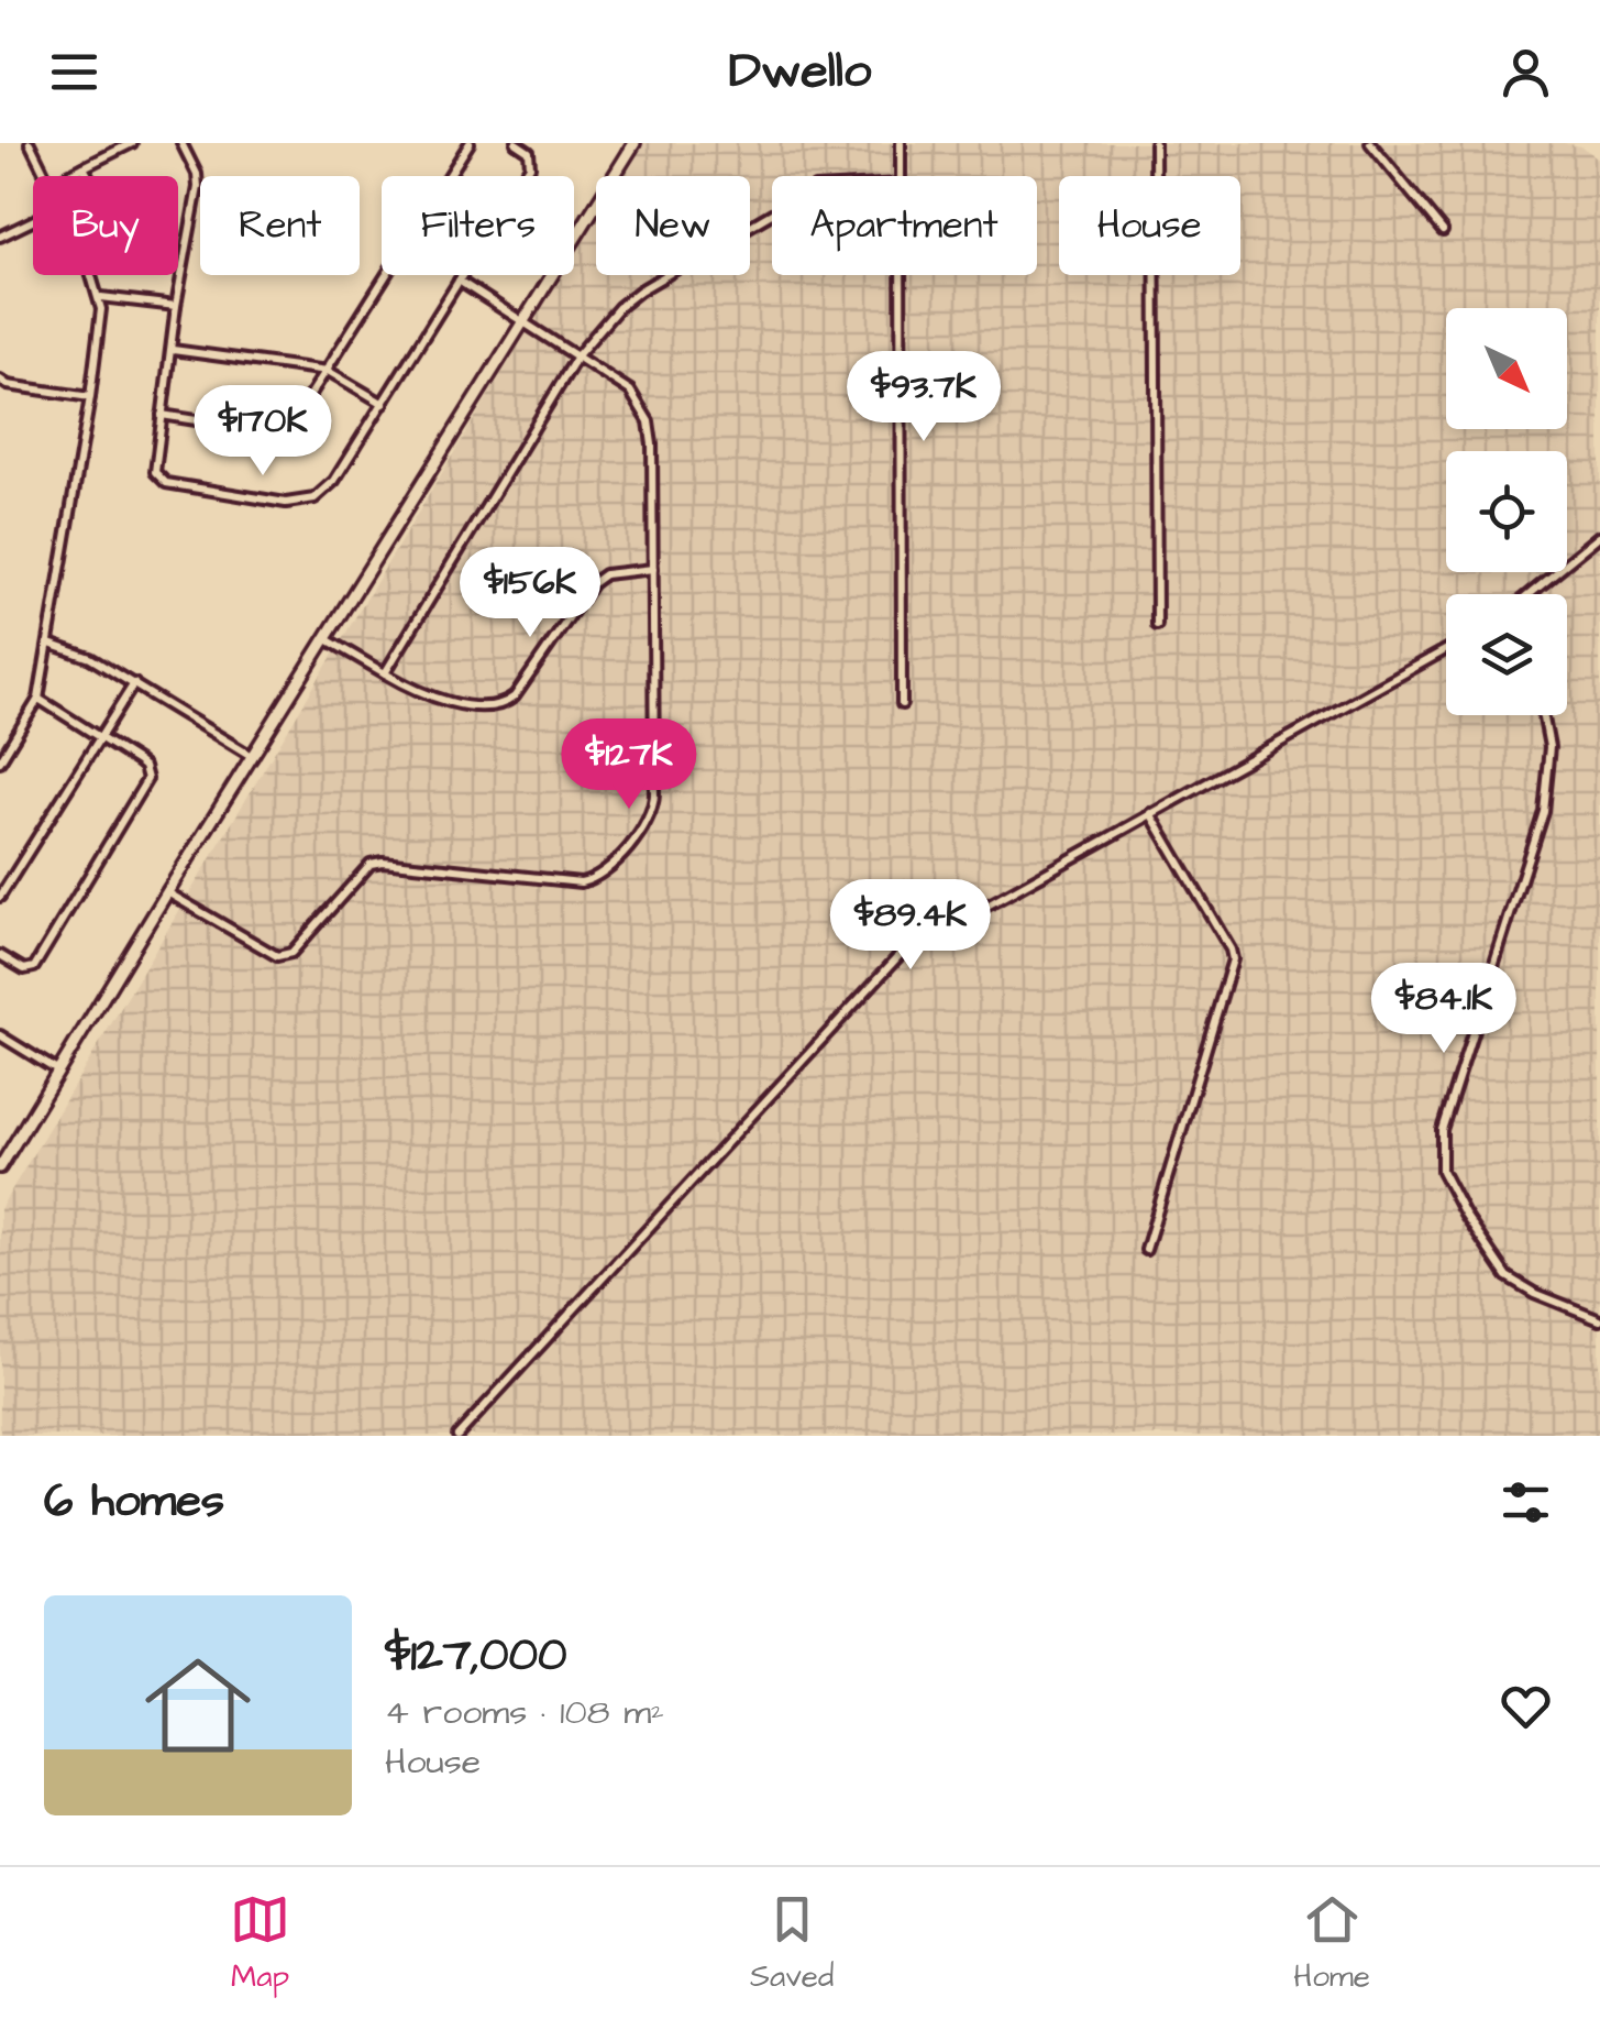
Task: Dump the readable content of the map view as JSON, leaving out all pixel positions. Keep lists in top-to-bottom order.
{
  "north": "bottom right",
  "page": {
    "header": "Dwello",
    "chip": [
      "Buy",
      "Rent",
      "Filters",
      "New",
      "Apartment",
      "House"
    ],
    "price": [
      "$93.7K",
      "$170K",
      "$156K",
      "$127K",
      "$89.4K",
      "$84.1K"
    ],
    "heading": "6 homes",
    "list": [
      {
        "name": "$127,000",
        "note": "4 rooms · 108 m² · House"
      }
    ],
    "tabs": ["Map", "Saved", "Home"]
  }
}
